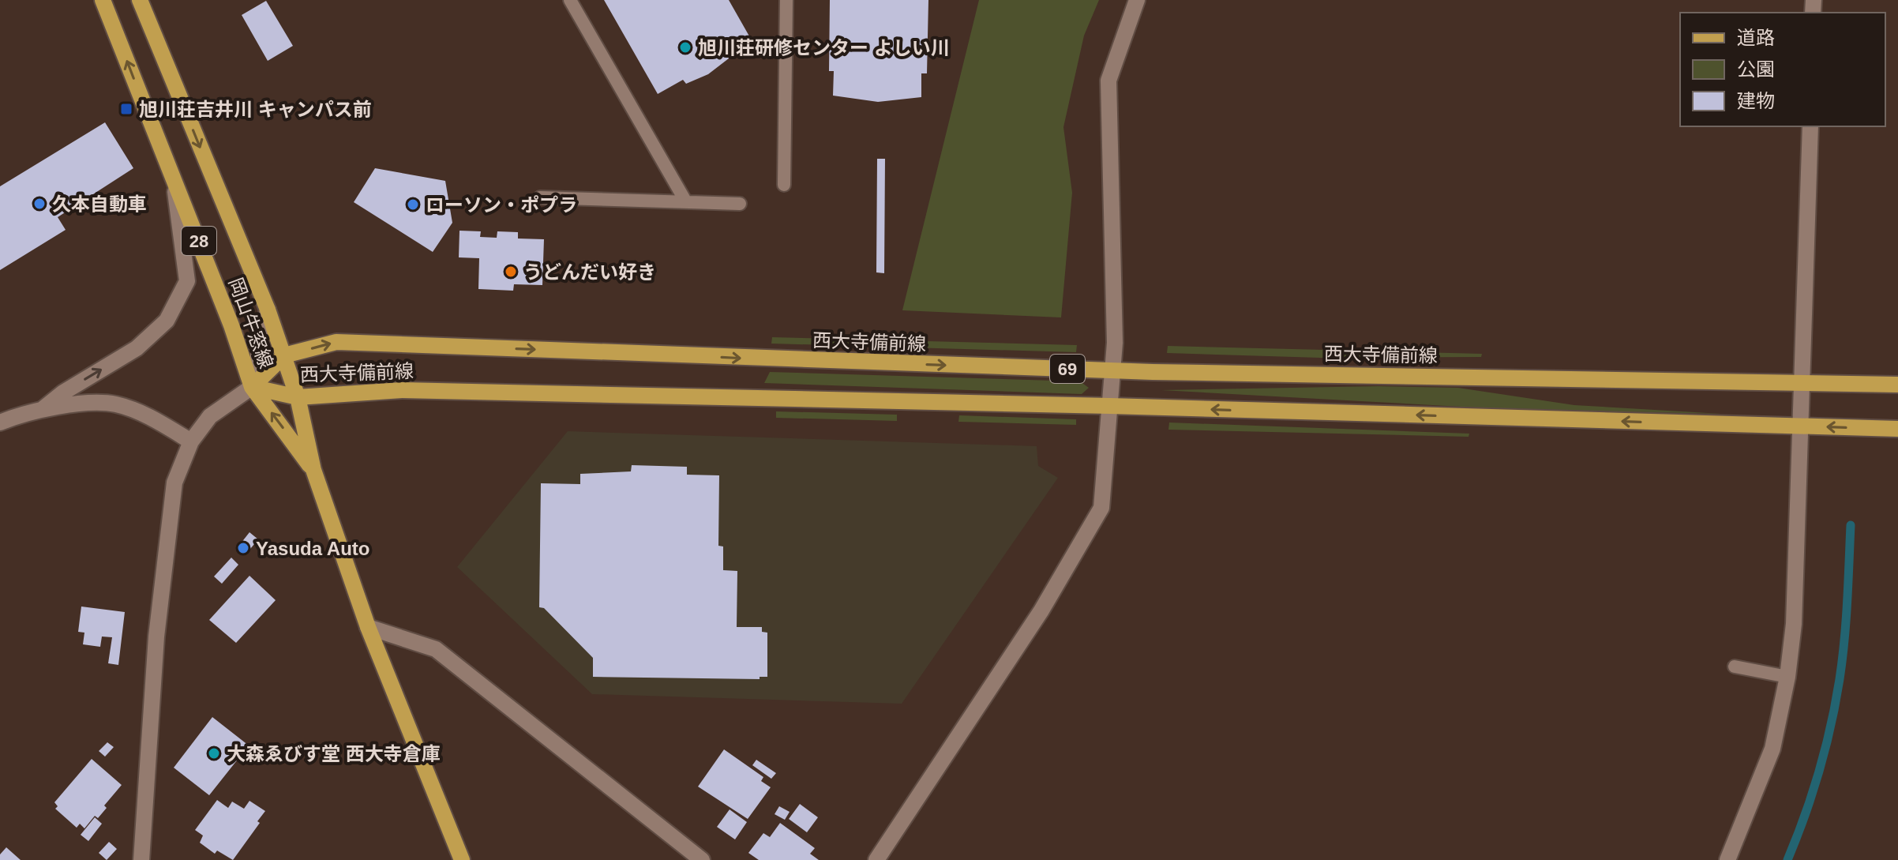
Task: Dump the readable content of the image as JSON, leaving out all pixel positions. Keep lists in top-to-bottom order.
{
  "streets": {
    "main road": [
      "28",
      "岡山牛窓線",
      "西大寺備前線",
      "69"
    ]
  },
  "crossings": [
    ["岡山牛窓線", "西大寺備前線"]
  ],
  "places": {
    "other": [
      "旭川荘研修センター よしい川",
      "久本自動車",
      "ローソン・ポプラ",
      "うどんだい好き",
      "Yasuda Auto",
      "大森ゑびす堂 西大寺倉庫"
    ],
    "transit": ["旭川荘吉井川 キャンパス前"]
  },
  "legend": ["道路", "公園", "建物"]
}
